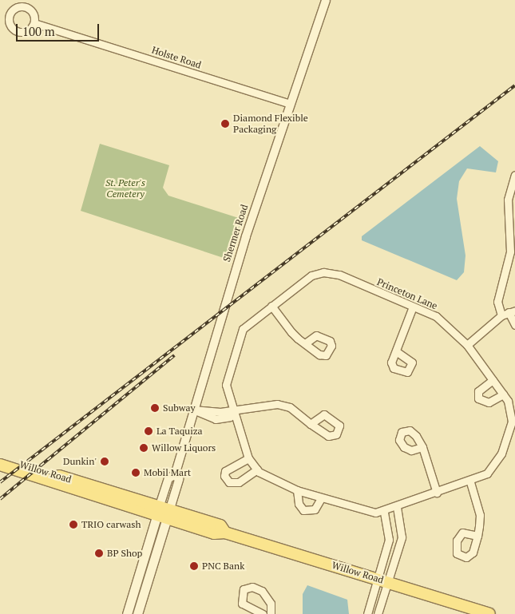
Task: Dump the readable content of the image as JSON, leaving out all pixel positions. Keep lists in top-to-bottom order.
{
  "streets": {
    "main road": ["Shermer Road", "Willow Road"],
    "street": ["Holste Road", "Princeton Lane"]
  },
  "crossings": [
    ["Holste Road", "Shermer Road"],
    ["Shermer Road", "Willow Road"]
  ],
  "parks": ["St. Peter's Cemetery"],
  "places": [
    "Diamond Flexible Packaging",
    "Subway",
    "La Taquiza",
    "Willow Liquors",
    "Dunkin'",
    "Mobil Mart",
    "TRIO carwash",
    "BP Shop",
    "PNC Bank"
  ],
  "scale_bar": "100 m"
}
